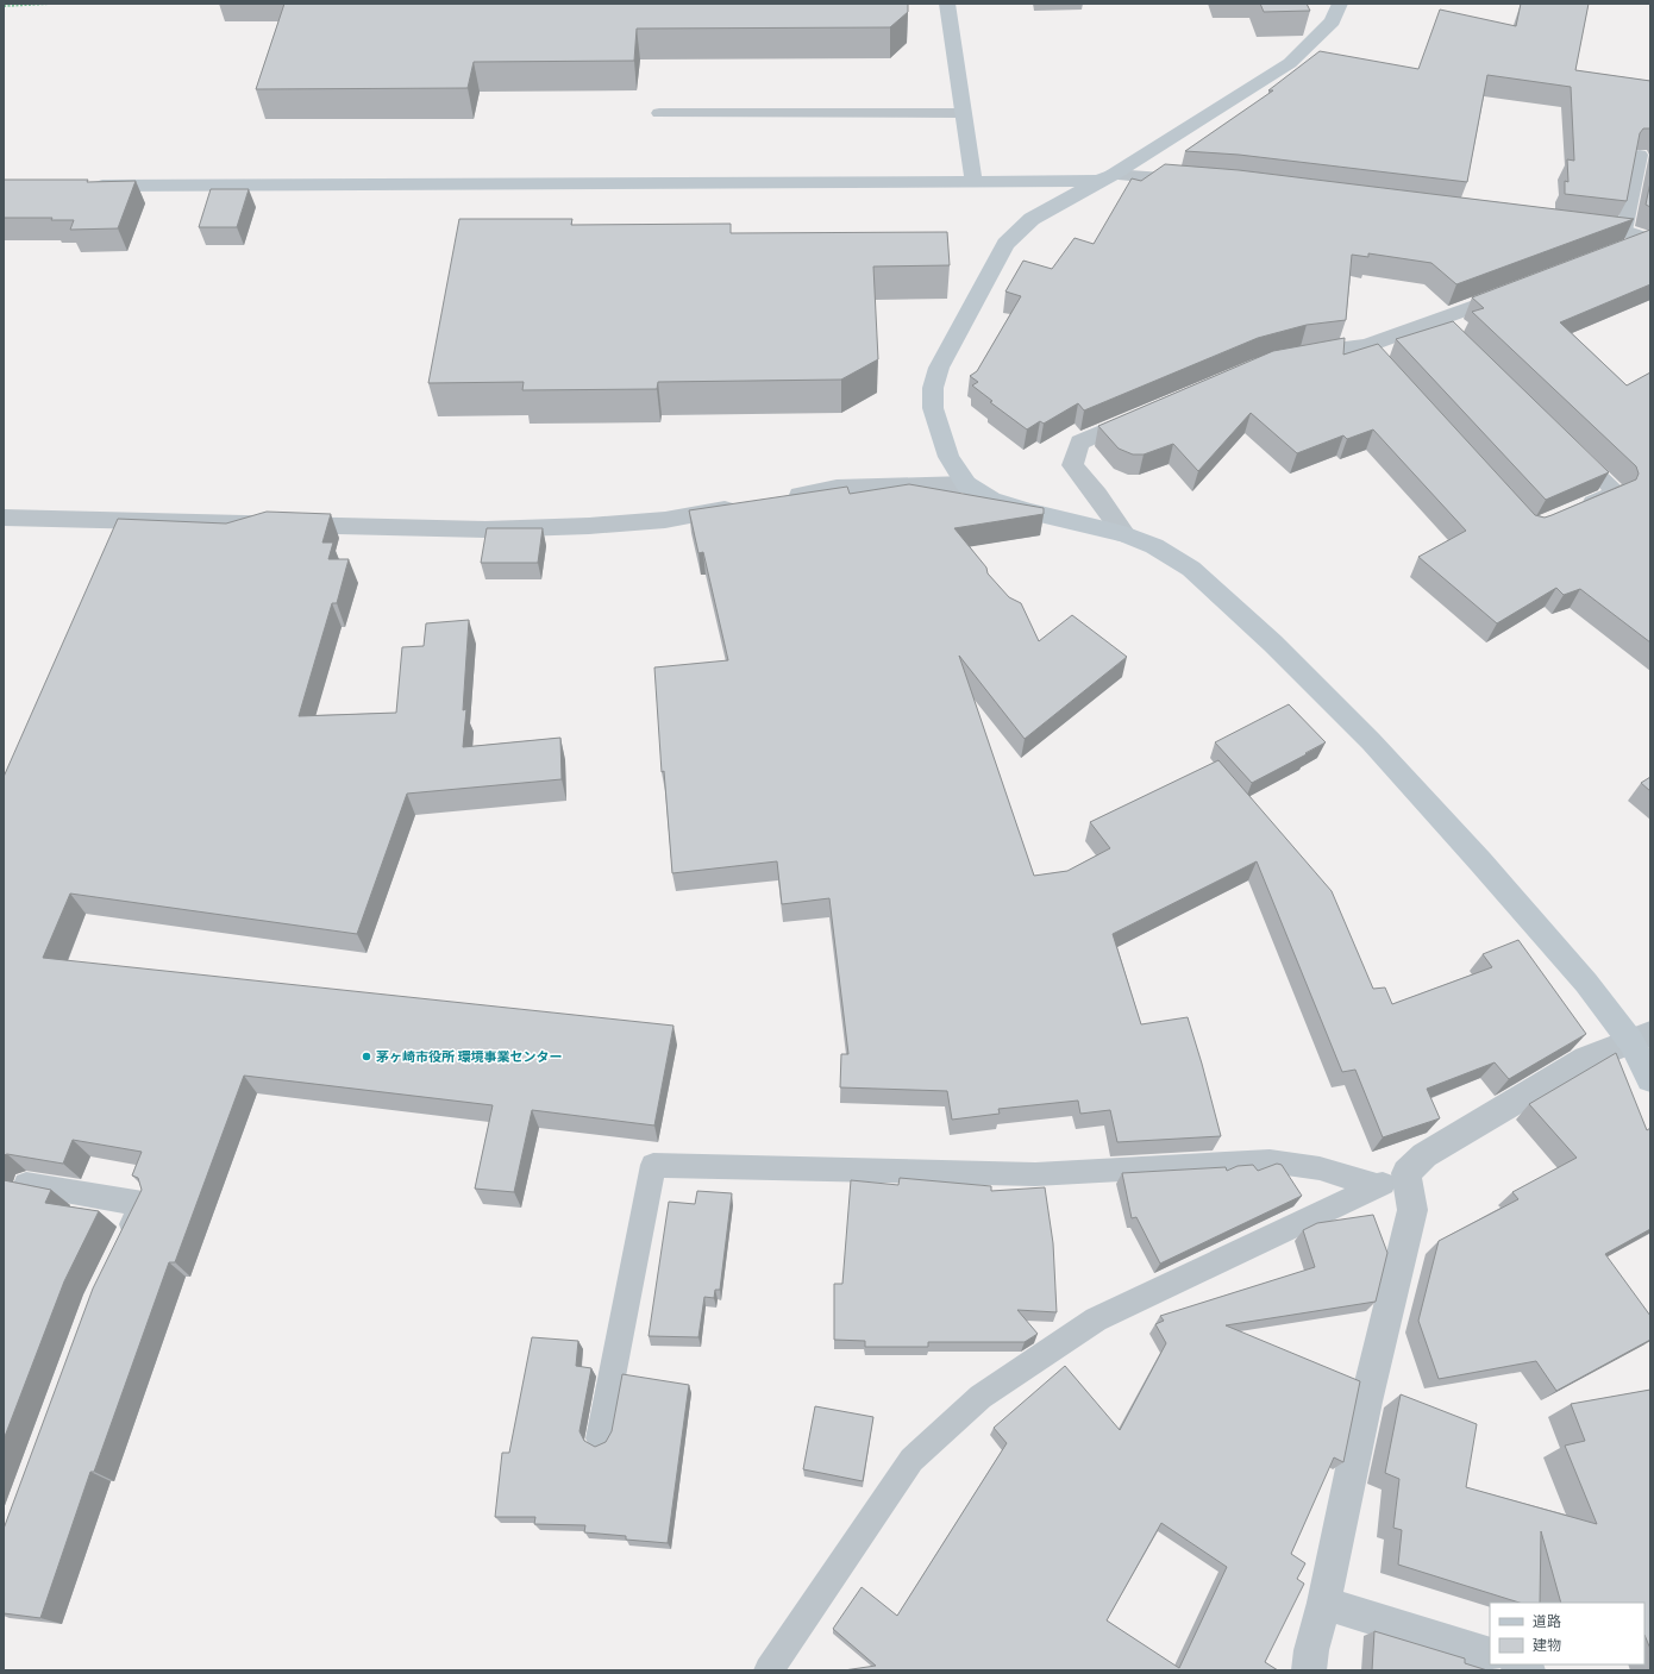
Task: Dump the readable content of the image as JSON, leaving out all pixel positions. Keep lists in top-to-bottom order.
{
  "places": ["茅ヶ崎市役所 環境事業センター"],
  "legend": ["道路", "建物"]
}
